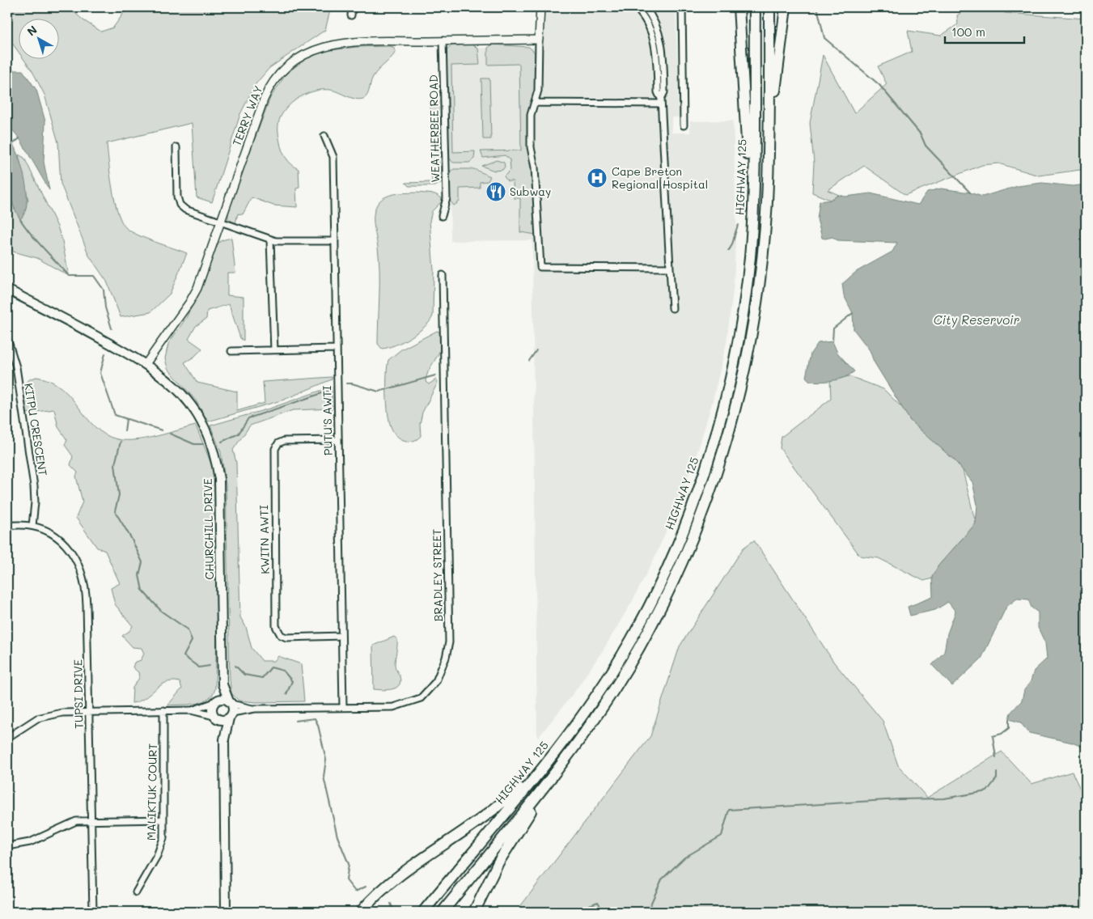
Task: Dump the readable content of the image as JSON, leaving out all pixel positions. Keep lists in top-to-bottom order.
{
  "streets": {
    "highway": ["HIGHWAY 125"],
    "main road": ["CHURCHILL DRIVE"],
    "street": [
      "TERRY WAY",
      "WEATHERBEE ROAD",
      "PUTU'S AWTI",
      "KITPU CRESCENT",
      "KWITN AWTI",
      "BRADLEY STREET",
      "TUPSI DRIVE",
      "MALIKTUK COURT"
    ]
  },
  "crossings": [
    ["TERRY WAY", "WEATHERBEE ROAD"],
    ["TERRY WAY", "CHURCHILL DRIVE"],
    ["PUTU'S AWTI", "KWITN AWTI"],
    ["PUTU'S AWTI", "BRADLEY STREET"],
    ["KITPU CRESCENT", "TUPSI DRIVE"],
    ["CHURCHILL DRIVE", "BRADLEY STREET"]
  ],
  "water": ["City Reservoir"],
  "places": {
    "hospital": ["Cape Breton Regional Hospital"],
    "restaurant": ["Subway"]
  },
  "scale_bar": "100 m",
  "north": "top left"
}
